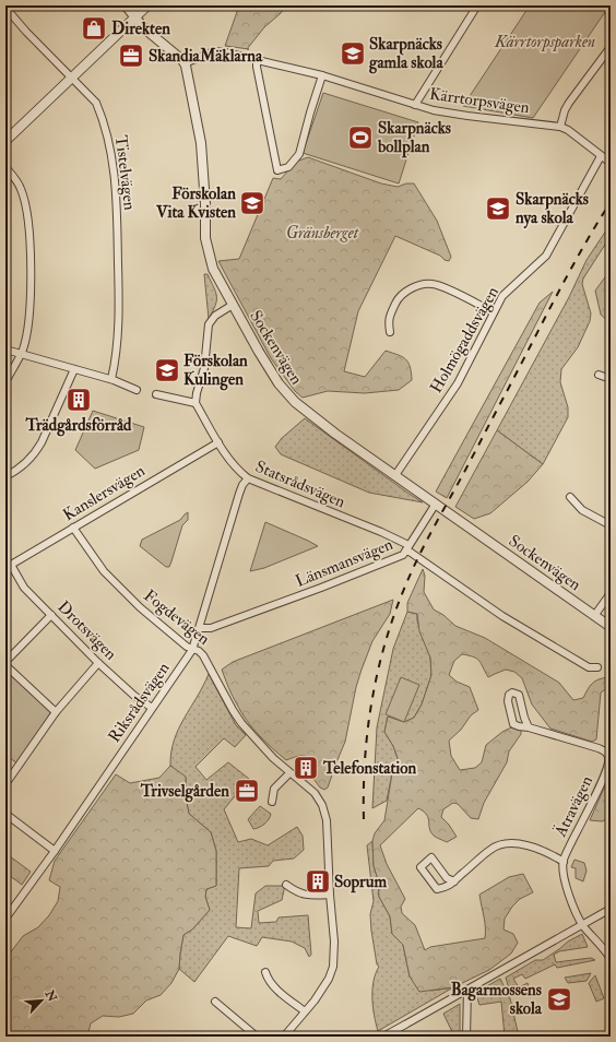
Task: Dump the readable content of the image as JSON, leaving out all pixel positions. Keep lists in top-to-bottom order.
{
  "streets": {
    "street": [
      "Kärrtorpsvägen",
      "Tistelvägen",
      "Holmögaddsvägen",
      "Sockenvägen",
      "Statsrådsvägen",
      "Kanslersvägen",
      "Länsmansvägen",
      "Fogdevägen",
      "Drotsvägen",
      "Riksrådsvägen",
      "Ätravägen"
    ]
  },
  "crossings": [
    ["Kärrtorpsvägen", "Holmögaddsvägen"],
    ["Kärrtorpsvägen", "Sockenvägen"],
    ["Holmögaddsvägen", "Sockenvägen"],
    ["Statsrådsvägen", "Kanslersvägen"],
    ["Statsrådsvägen", "Länsmansvägen"],
    ["Statsrådsvägen", "Riksrådsvägen"],
    ["Kanslersvägen", "Fogdevägen"],
    ["Kanslersvägen", "Drotsvägen"],
    ["Länsmansvägen", "Riksrådsvägen"],
    ["Fogdevägen", "Riksrådsvägen"],
    ["Drotsvägen", "Riksrådsvägen"]
  ],
  "parks": ["Kärrtorpsparken", "Gränsberget"],
  "places": {
    "shop": ["Direkten"],
    "school or university": [
      "Skarpnäcks gamla skola",
      "Förskolan Vita Kvisten",
      "Skarpnäcks nya skola",
      "Förskolan Kulingen",
      "Bagarmossens skola"
    ],
    "office": ["SkandiaMäklarna", "Trivselgården"],
    "sports": ["Skarpnäcks bollplan"],
    "building": ["Trädgårdsförråd", "Telefonstation", "Soprum"]
  },
  "north": "top right"
}
